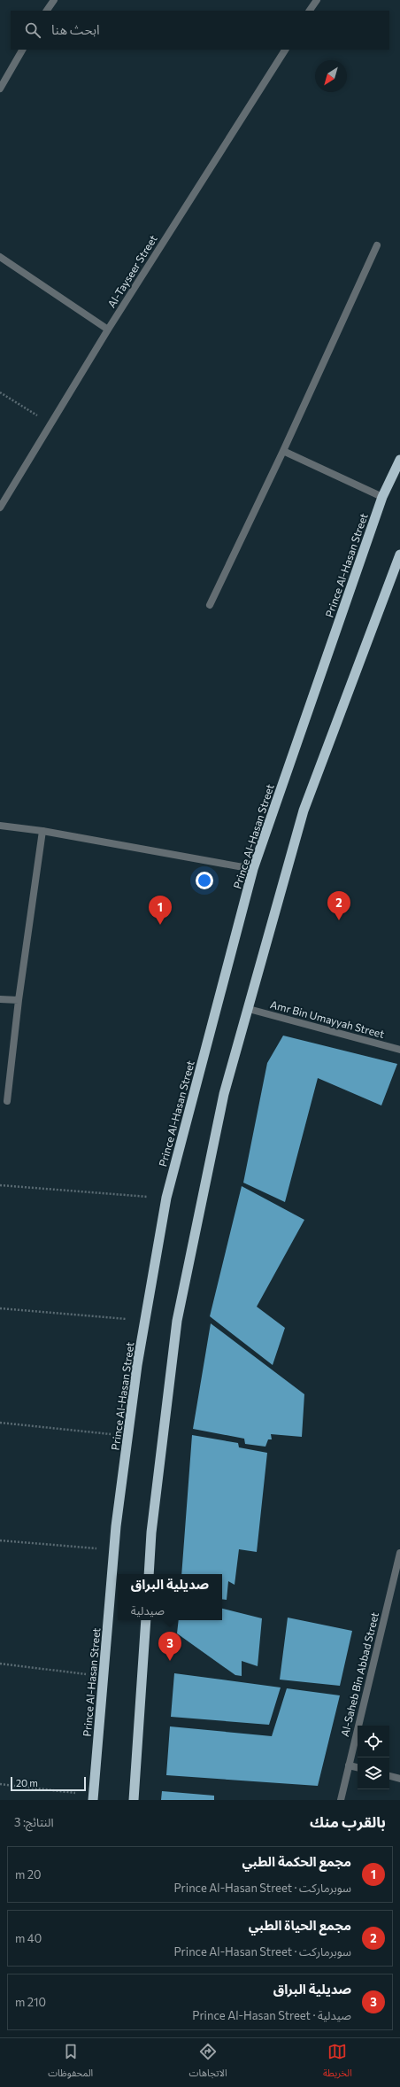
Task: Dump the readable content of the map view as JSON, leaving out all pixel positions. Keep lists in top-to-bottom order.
{
  "streets": {
    "highway": ["Prince Al-Hasan Street"],
    "street": ["Al-Tayseer Street", "Amr Bin Umayyah Street", "Al-Saheb Bin Abbad Street"]
  },
  "scale_bar": "20 m",
  "north": "bottom left",
  "page": {
    "search": "ابحث هنا",
    "pins": ["2", "1", "3"],
    "popup": ["صديلية البراق", "صيدلية"],
    "scale": "20 m",
    "heading": ["بالقرب منك", "النتائج: 3"],
    "list": [
      {
        "mark": "1",
        "name": "مجمع الحكمة الطبي",
        "note": "سوبرماركت · Prince Al-Hasan Street",
        "value": "20 m"
      },
      {
        "mark": "2",
        "name": "مجمع الحياة الطبي",
        "note": "سوبرماركت · Prince Al-Hasan Street",
        "value": "40 m"
      },
      {
        "mark": "3",
        "name": "صديلية البراق",
        "note": "صيدلية · Prince Al-Hasan Street",
        "value": "210 m"
      }
    ],
    "nav": ["الخريطة", "الاتجاهات", "المحفوظات"]
  }
}
